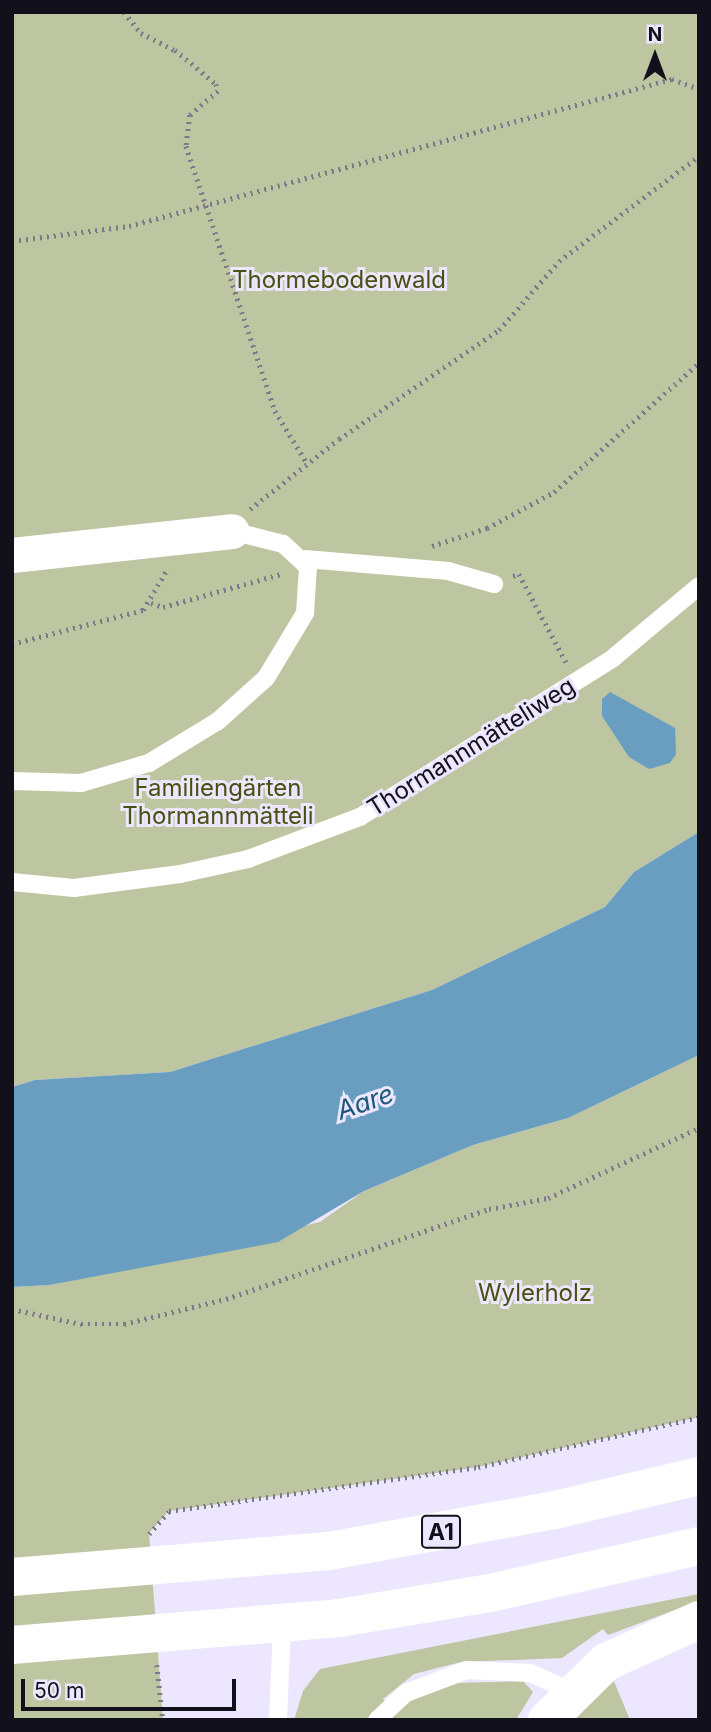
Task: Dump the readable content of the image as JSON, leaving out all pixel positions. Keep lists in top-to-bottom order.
{
  "streets": {
    "main road": ["A1"],
    "lane": ["Thormannmätteliweg"]
  },
  "water": ["Aare"],
  "parks": ["Thormebodenwald", "Familiengärten Thormannmätteli", "Wylerholz"],
  "scale_bar": "50 m",
  "north": "top"
}
